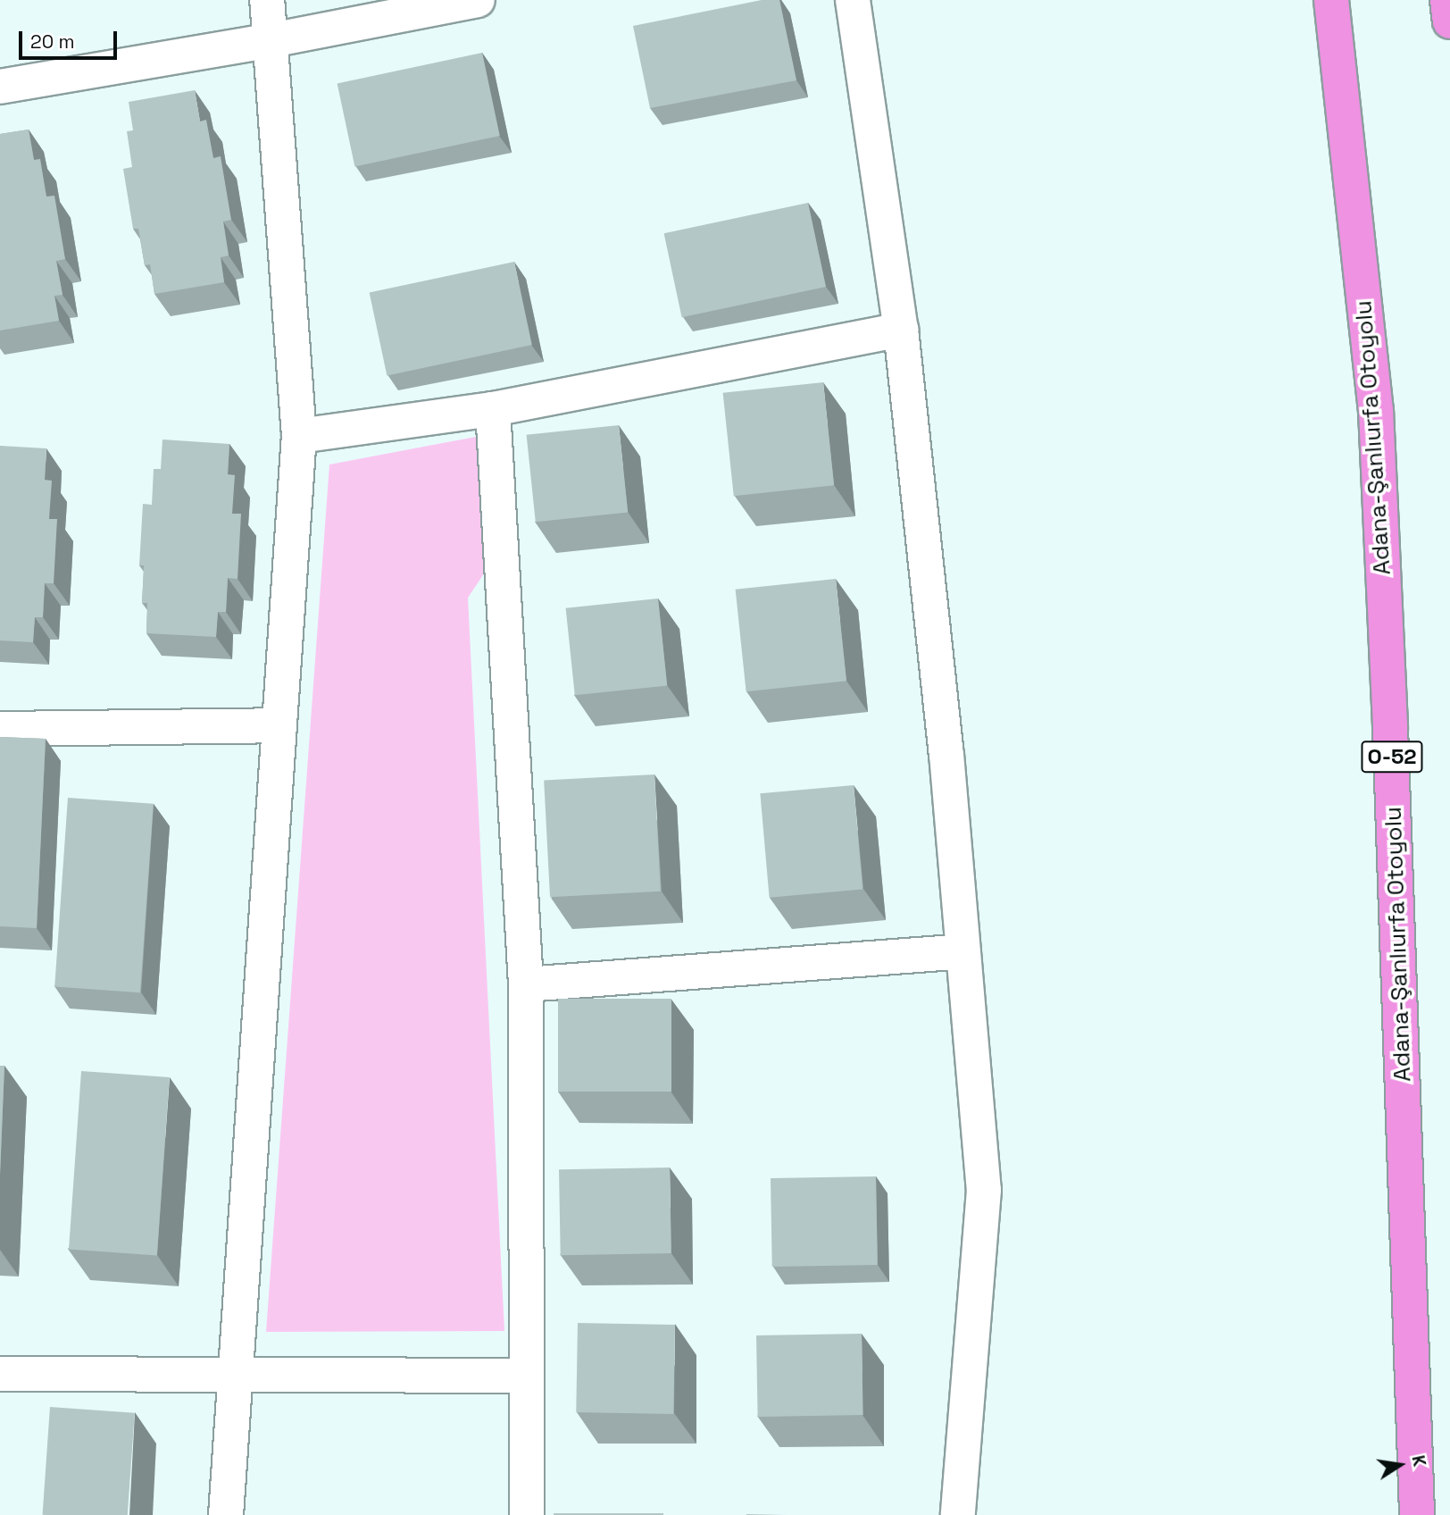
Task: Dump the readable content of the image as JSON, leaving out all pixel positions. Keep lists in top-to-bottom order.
{
  "streets": {
    "highway": ["Adana-Şanlıurfa Otoyolu", "O-52"]
  },
  "scale_bar": "20 m",
  "north": "right"
}
